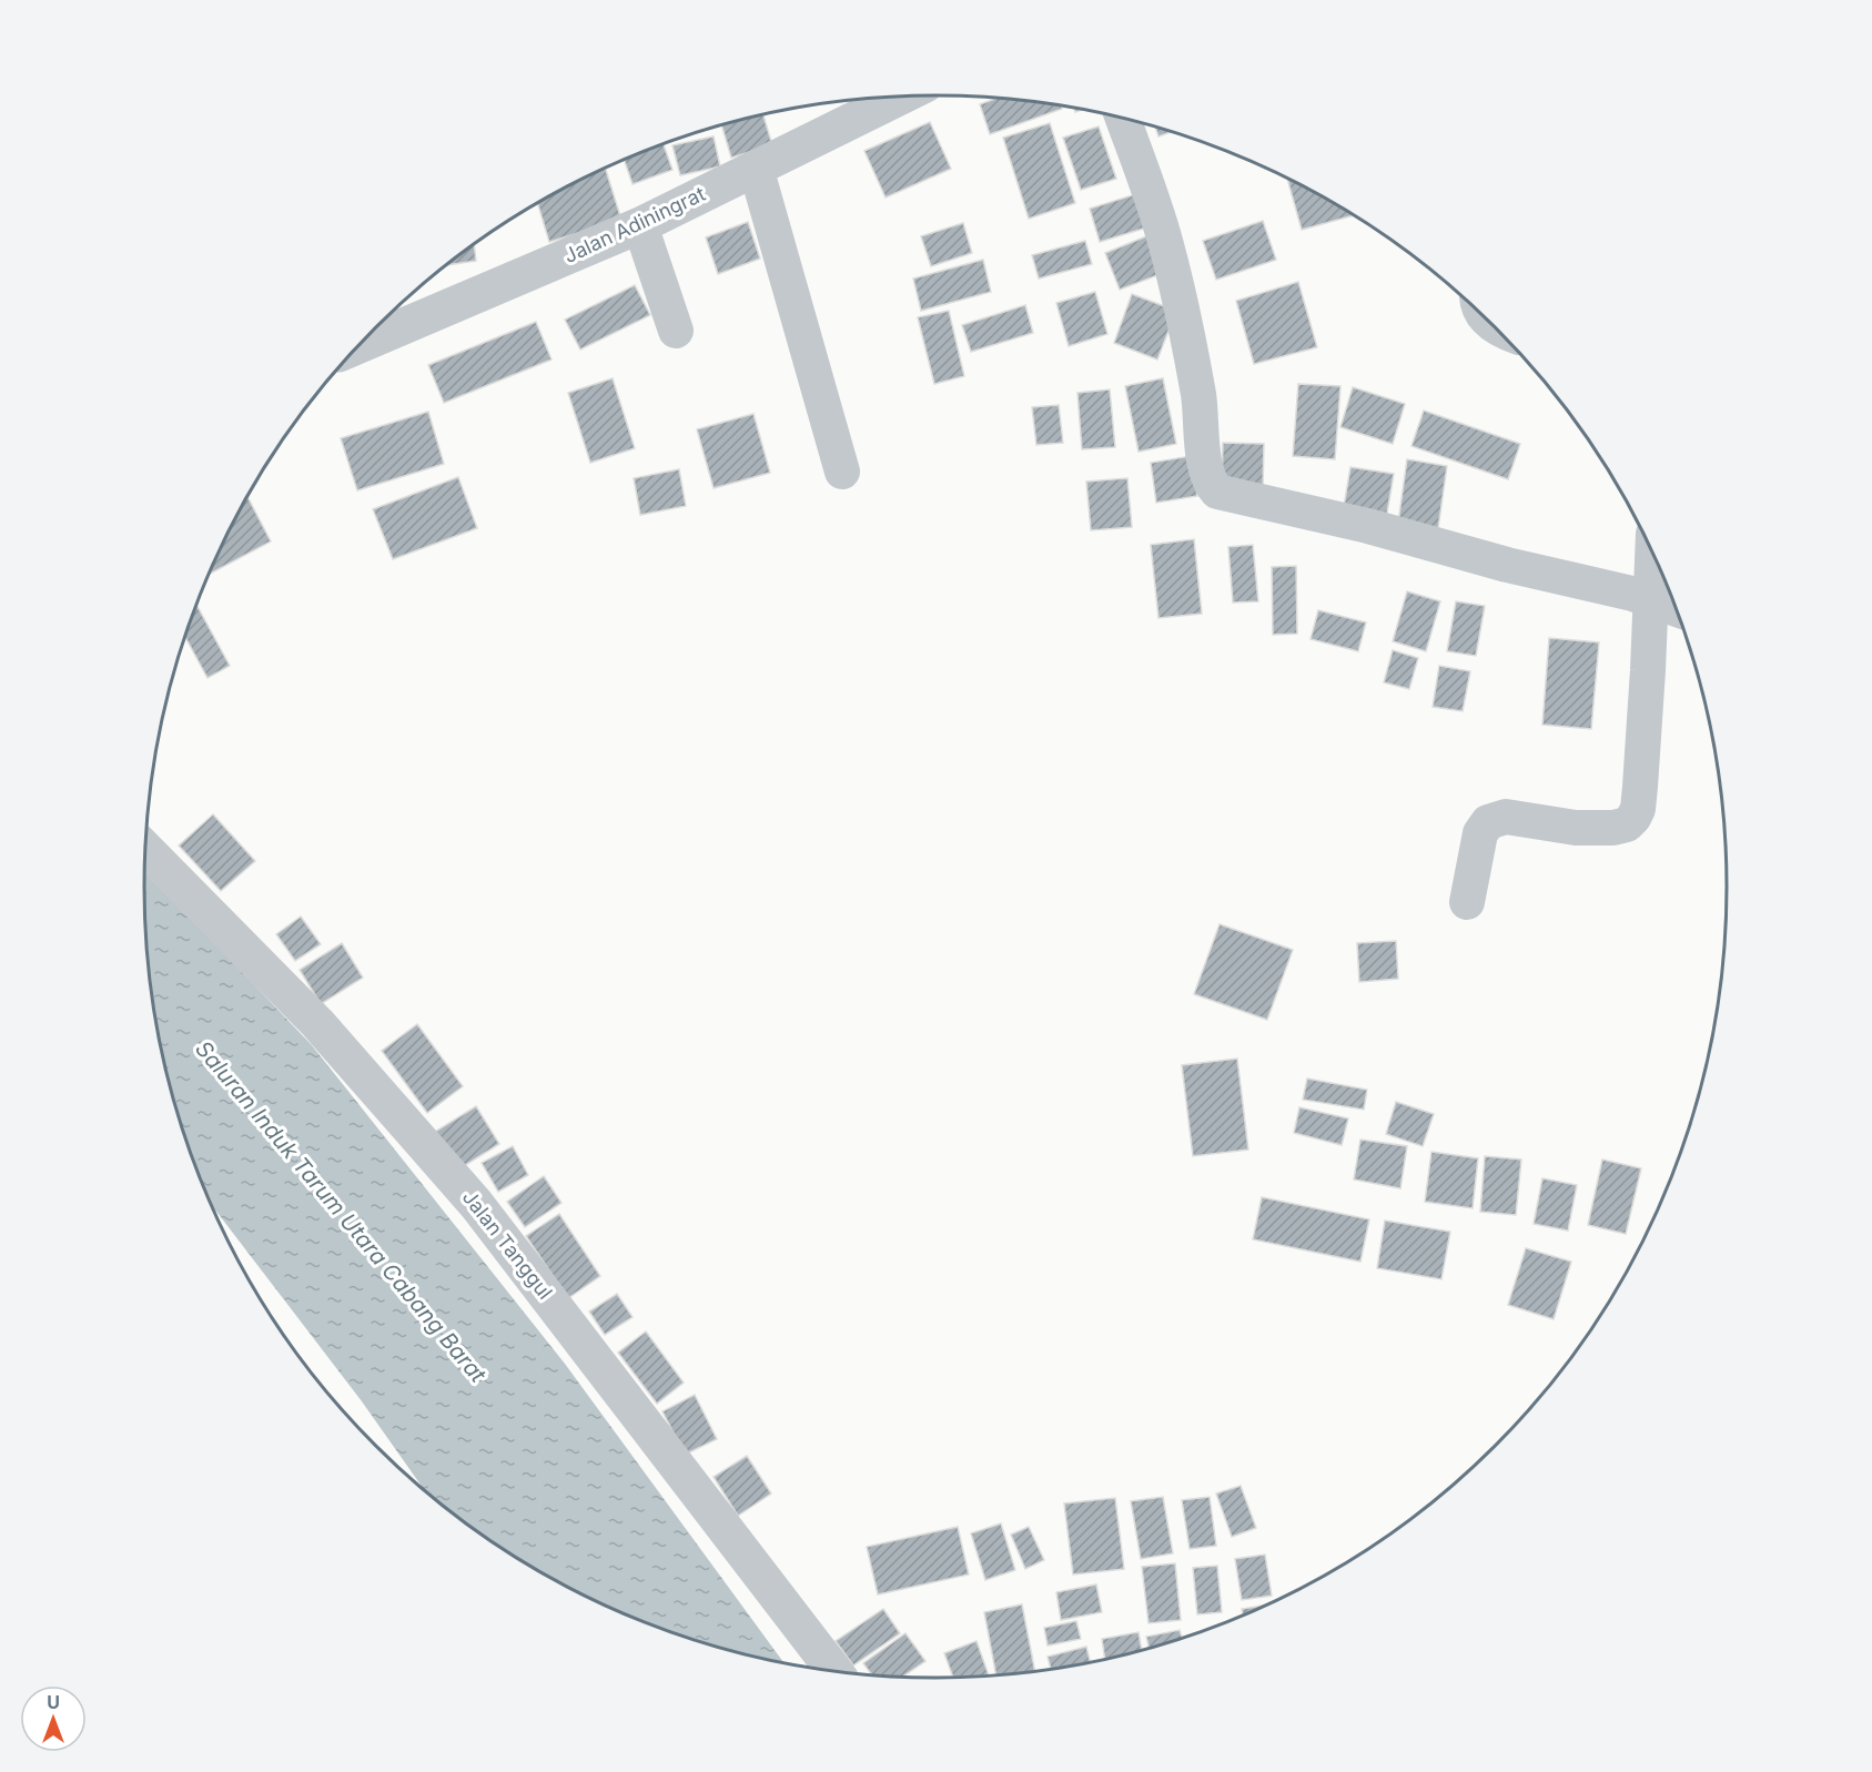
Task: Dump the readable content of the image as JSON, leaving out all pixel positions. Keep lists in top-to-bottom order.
{
  "streets": {
    "street": ["Jalan Adiningrat", "Jalan Tanggul"]
  },
  "water": ["Saluran Induk Tarum Utara Cabang Barat"],
  "north": "top"
}
